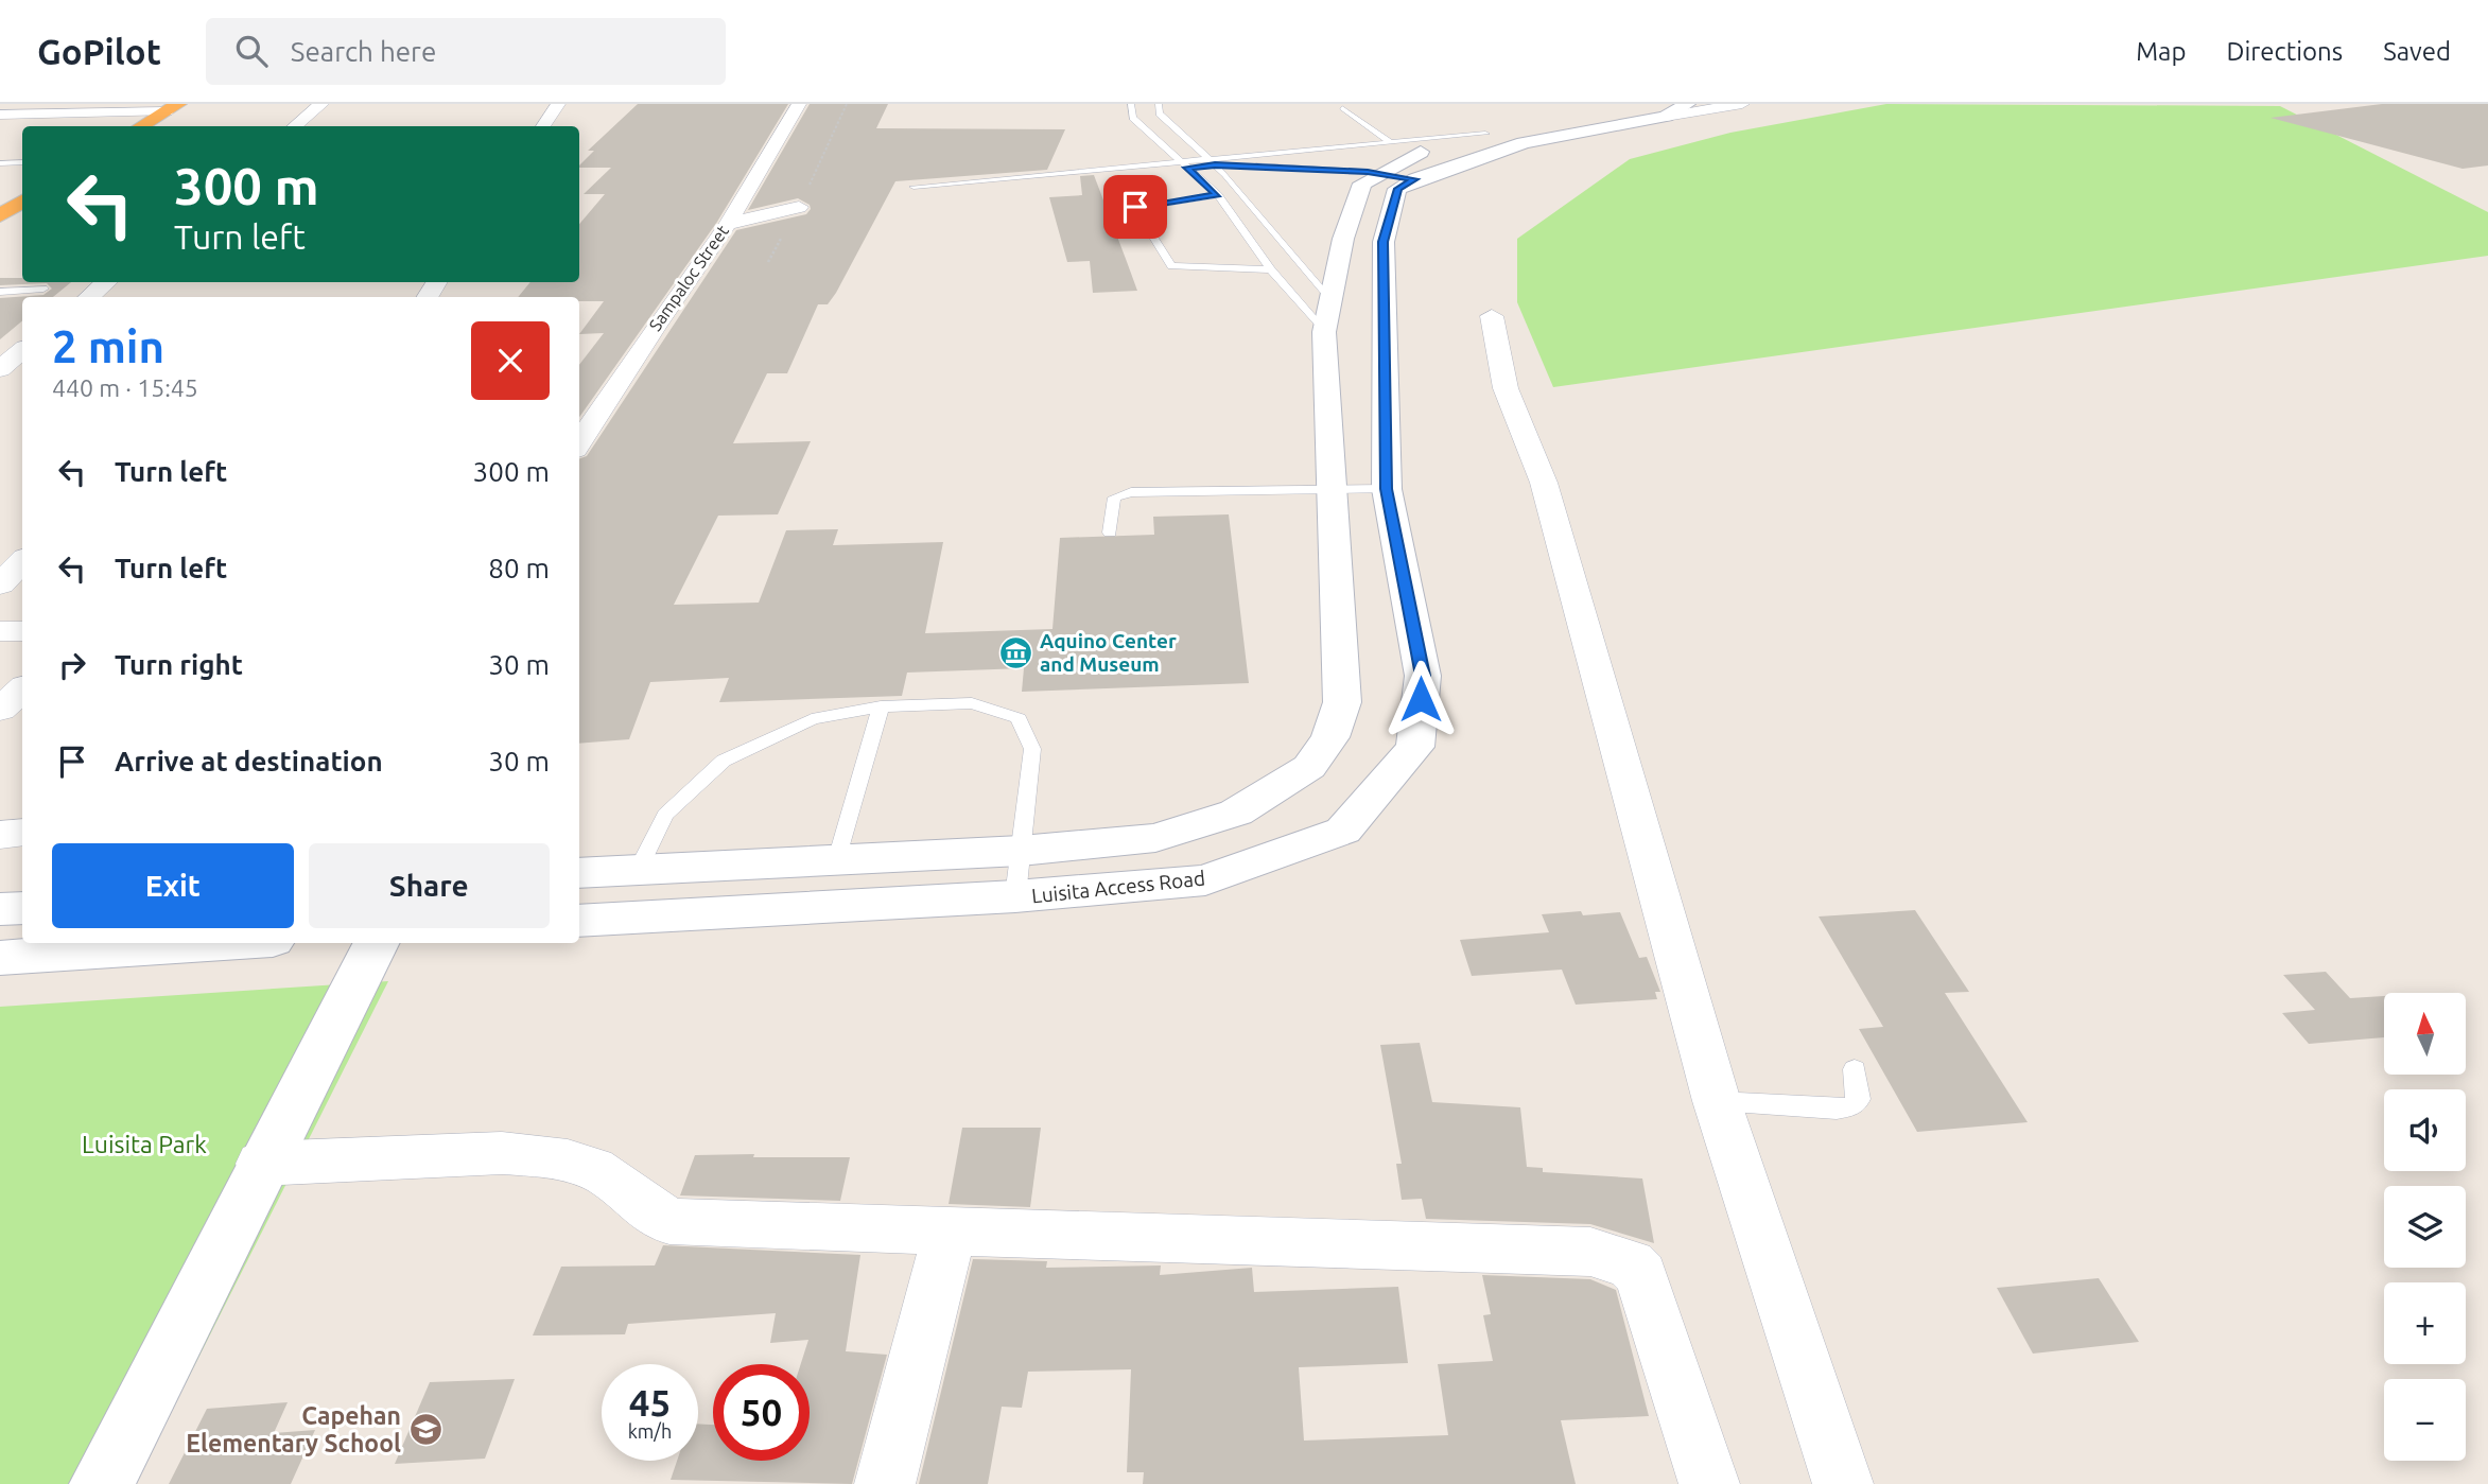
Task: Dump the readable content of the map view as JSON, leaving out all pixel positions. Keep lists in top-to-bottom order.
{
  "streets": {
    "main road": ["Luisita Access Road"],
    "street": ["Sampaloc Street"]
  },
  "parks": ["Luisita Park"],
  "places": {
    "museum": ["Aquino Center and Museum"],
    "school or university": ["Capehan Elementary School"]
  },
  "north": "top",
  "page": {
    "header": "GoPilot",
    "search": "Search here",
    "nav": ["Map", "Directions", "Saved"],
    "turn": ["300 m", "Turn left"],
    "heading": ["2 min", "440 m · 15:45"],
    "list": [
      {
        "name": "Turn left",
        "value": "300 m"
      },
      {
        "name": "Turn left",
        "value": "80 m"
      },
      {
        "name": "Turn right",
        "value": "30 m"
      },
      {
        "name": "Arrive at destination",
        "value": "30 m"
      }
    ],
    "buttons": ["Exit", "Share"],
    "map_buttons": ["+", "−"],
    "speed": "45 km/h",
    "limit": "50"
  }
}
